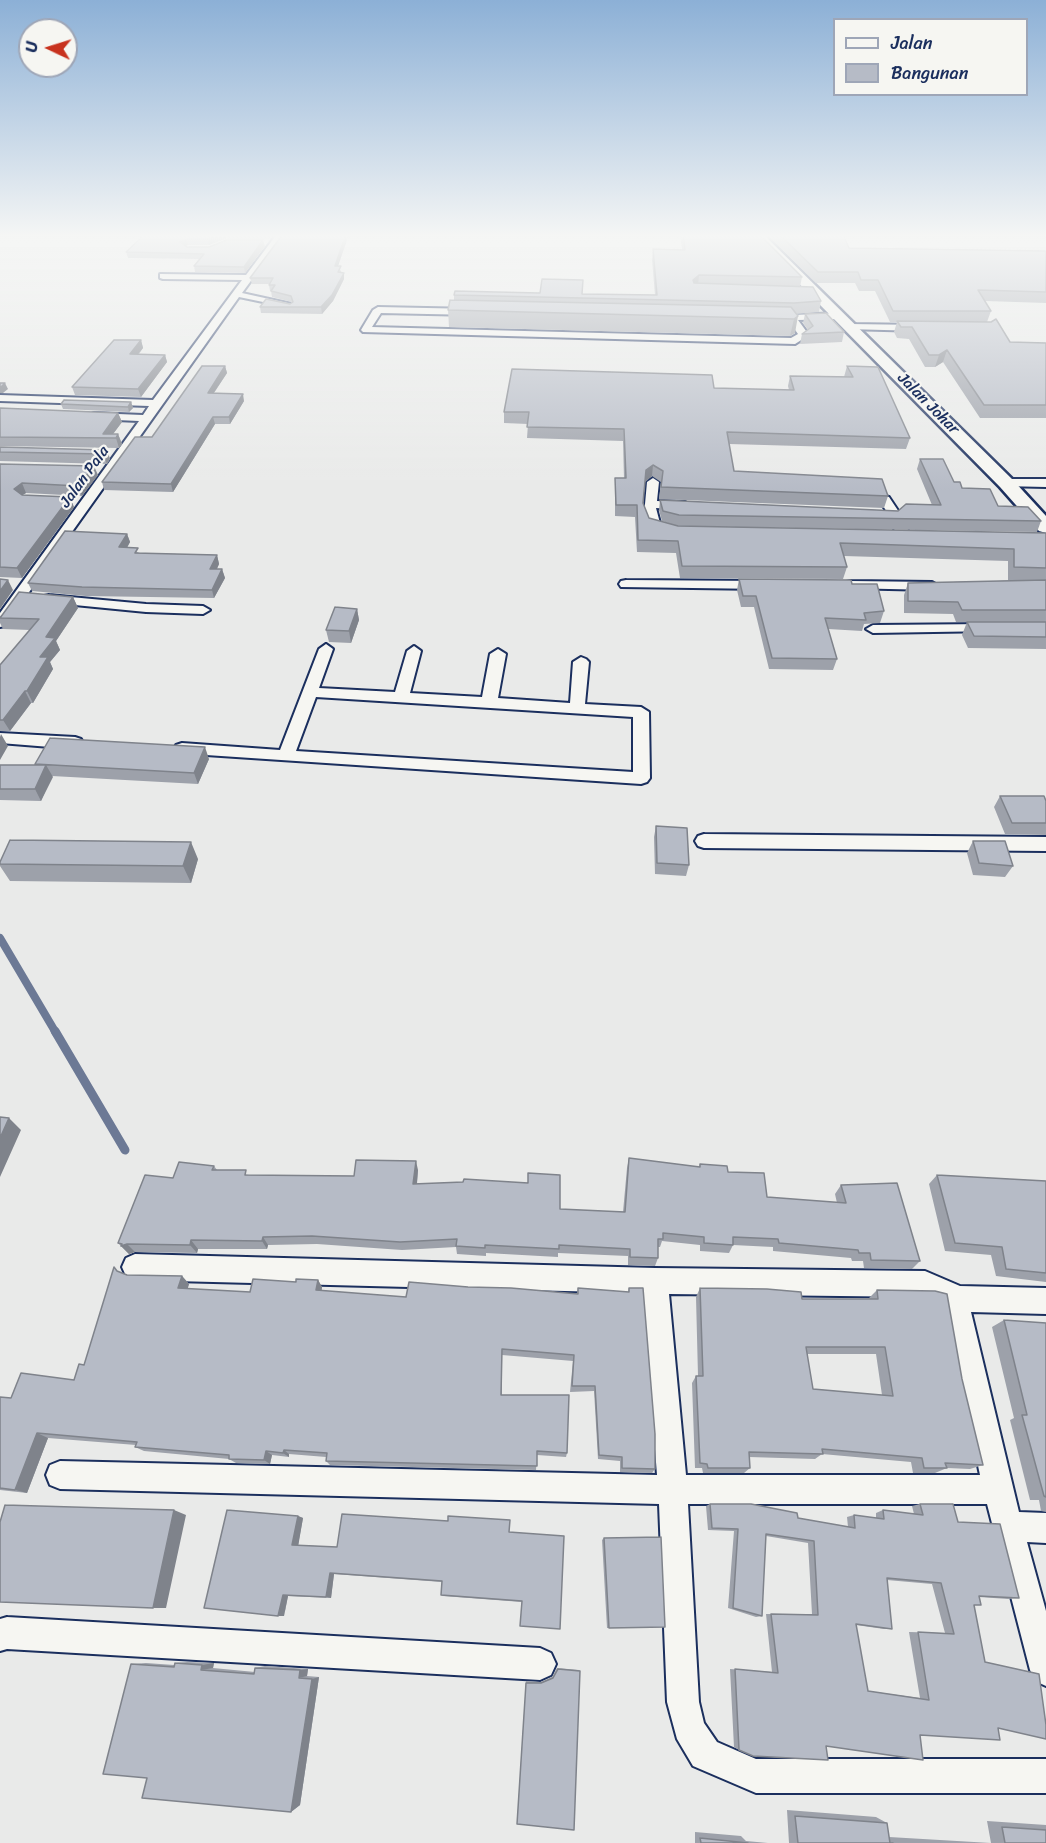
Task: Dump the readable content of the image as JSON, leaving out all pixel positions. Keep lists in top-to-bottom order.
{
  "streets": {
    "street": ["Jalan Johar", "Jalan Pala"]
  },
  "legend": ["Jalan", "Bangunan"],
  "north": "left"
}
